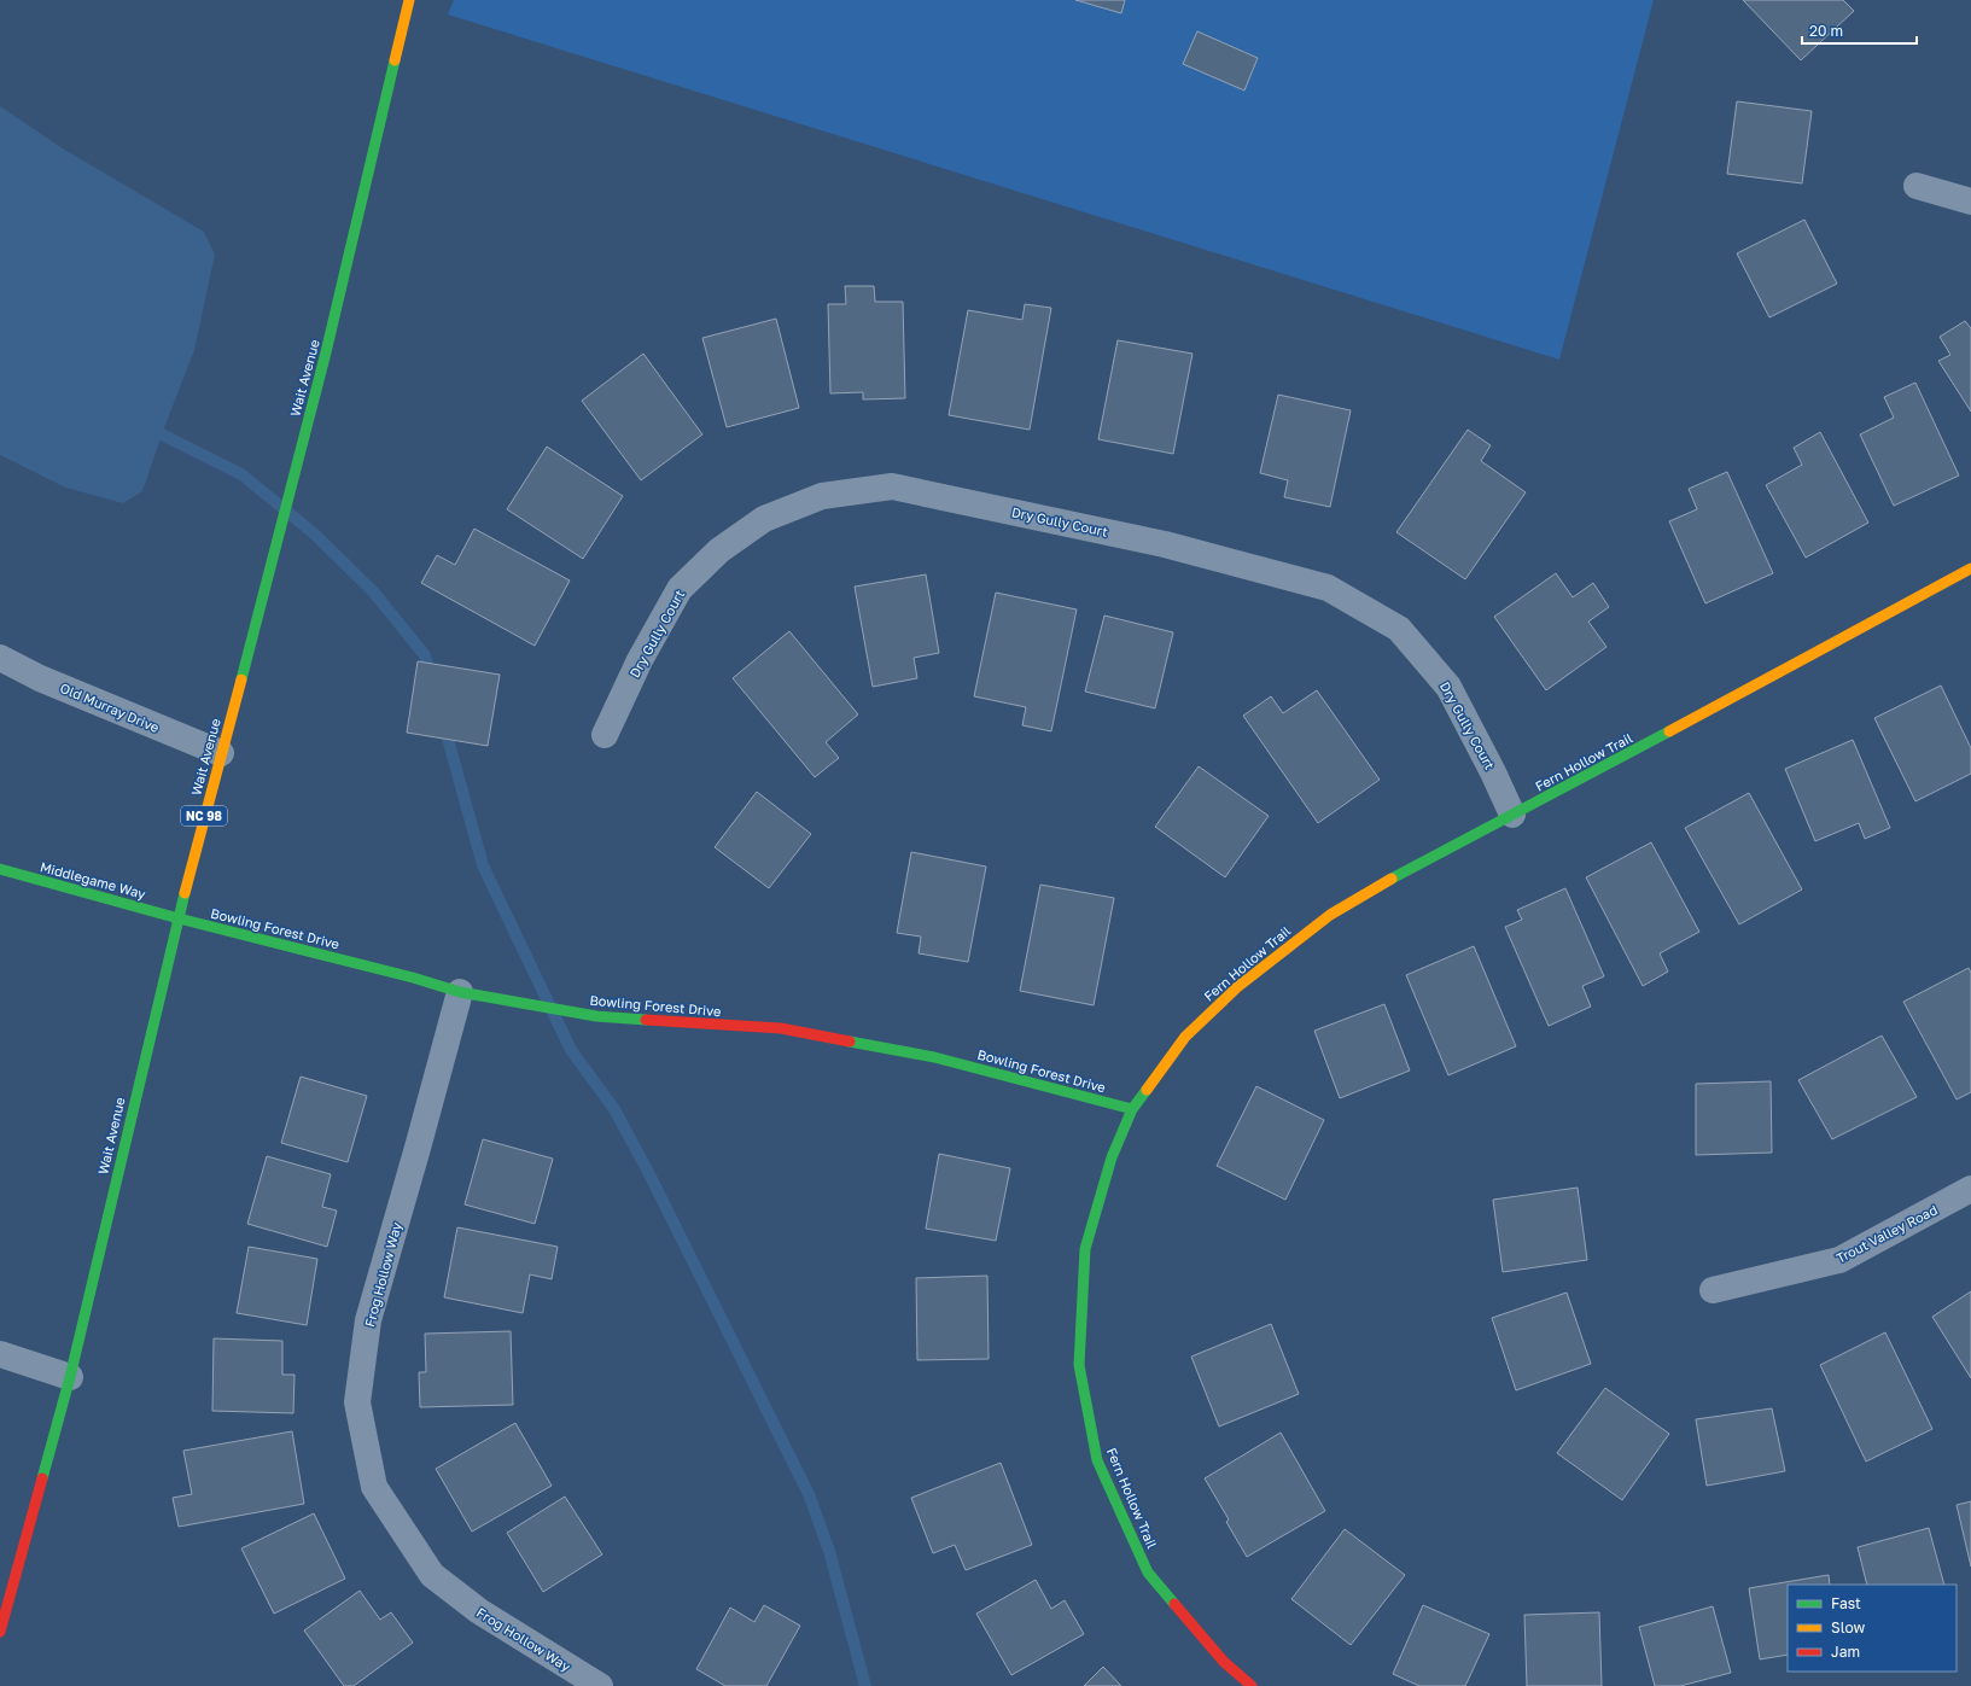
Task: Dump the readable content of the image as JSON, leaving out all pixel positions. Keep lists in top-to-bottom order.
{
  "streets": {
    "main road": [
      "Wait Avenue",
      "Fern Hollow Trail",
      "NC 98",
      "Middlegame Way",
      "Bowling Forest Drive"
    ],
    "street": [
      "Dry Gully Court",
      "Old Murray Drive",
      "Trout Valley Road",
      "Frog Hollow Way"
    ]
  },
  "crossings": [
    ["Wait Avenue", "Old Murray Drive"],
    ["Wait Avenue", "Middlegame Way"],
    ["Wait Avenue", "Bowling Forest Drive"],
    ["Dry Gully Court", "Fern Hollow Trail"],
    ["Fern Hollow Trail", "Bowling Forest Drive"],
    ["Middlegame Way", "Bowling Forest Drive"],
    ["Bowling Forest Drive", "Frog Hollow Way"]
  ],
  "legend": ["Fast", "Slow", "Jam"],
  "scale_bar": "20 m"
}
